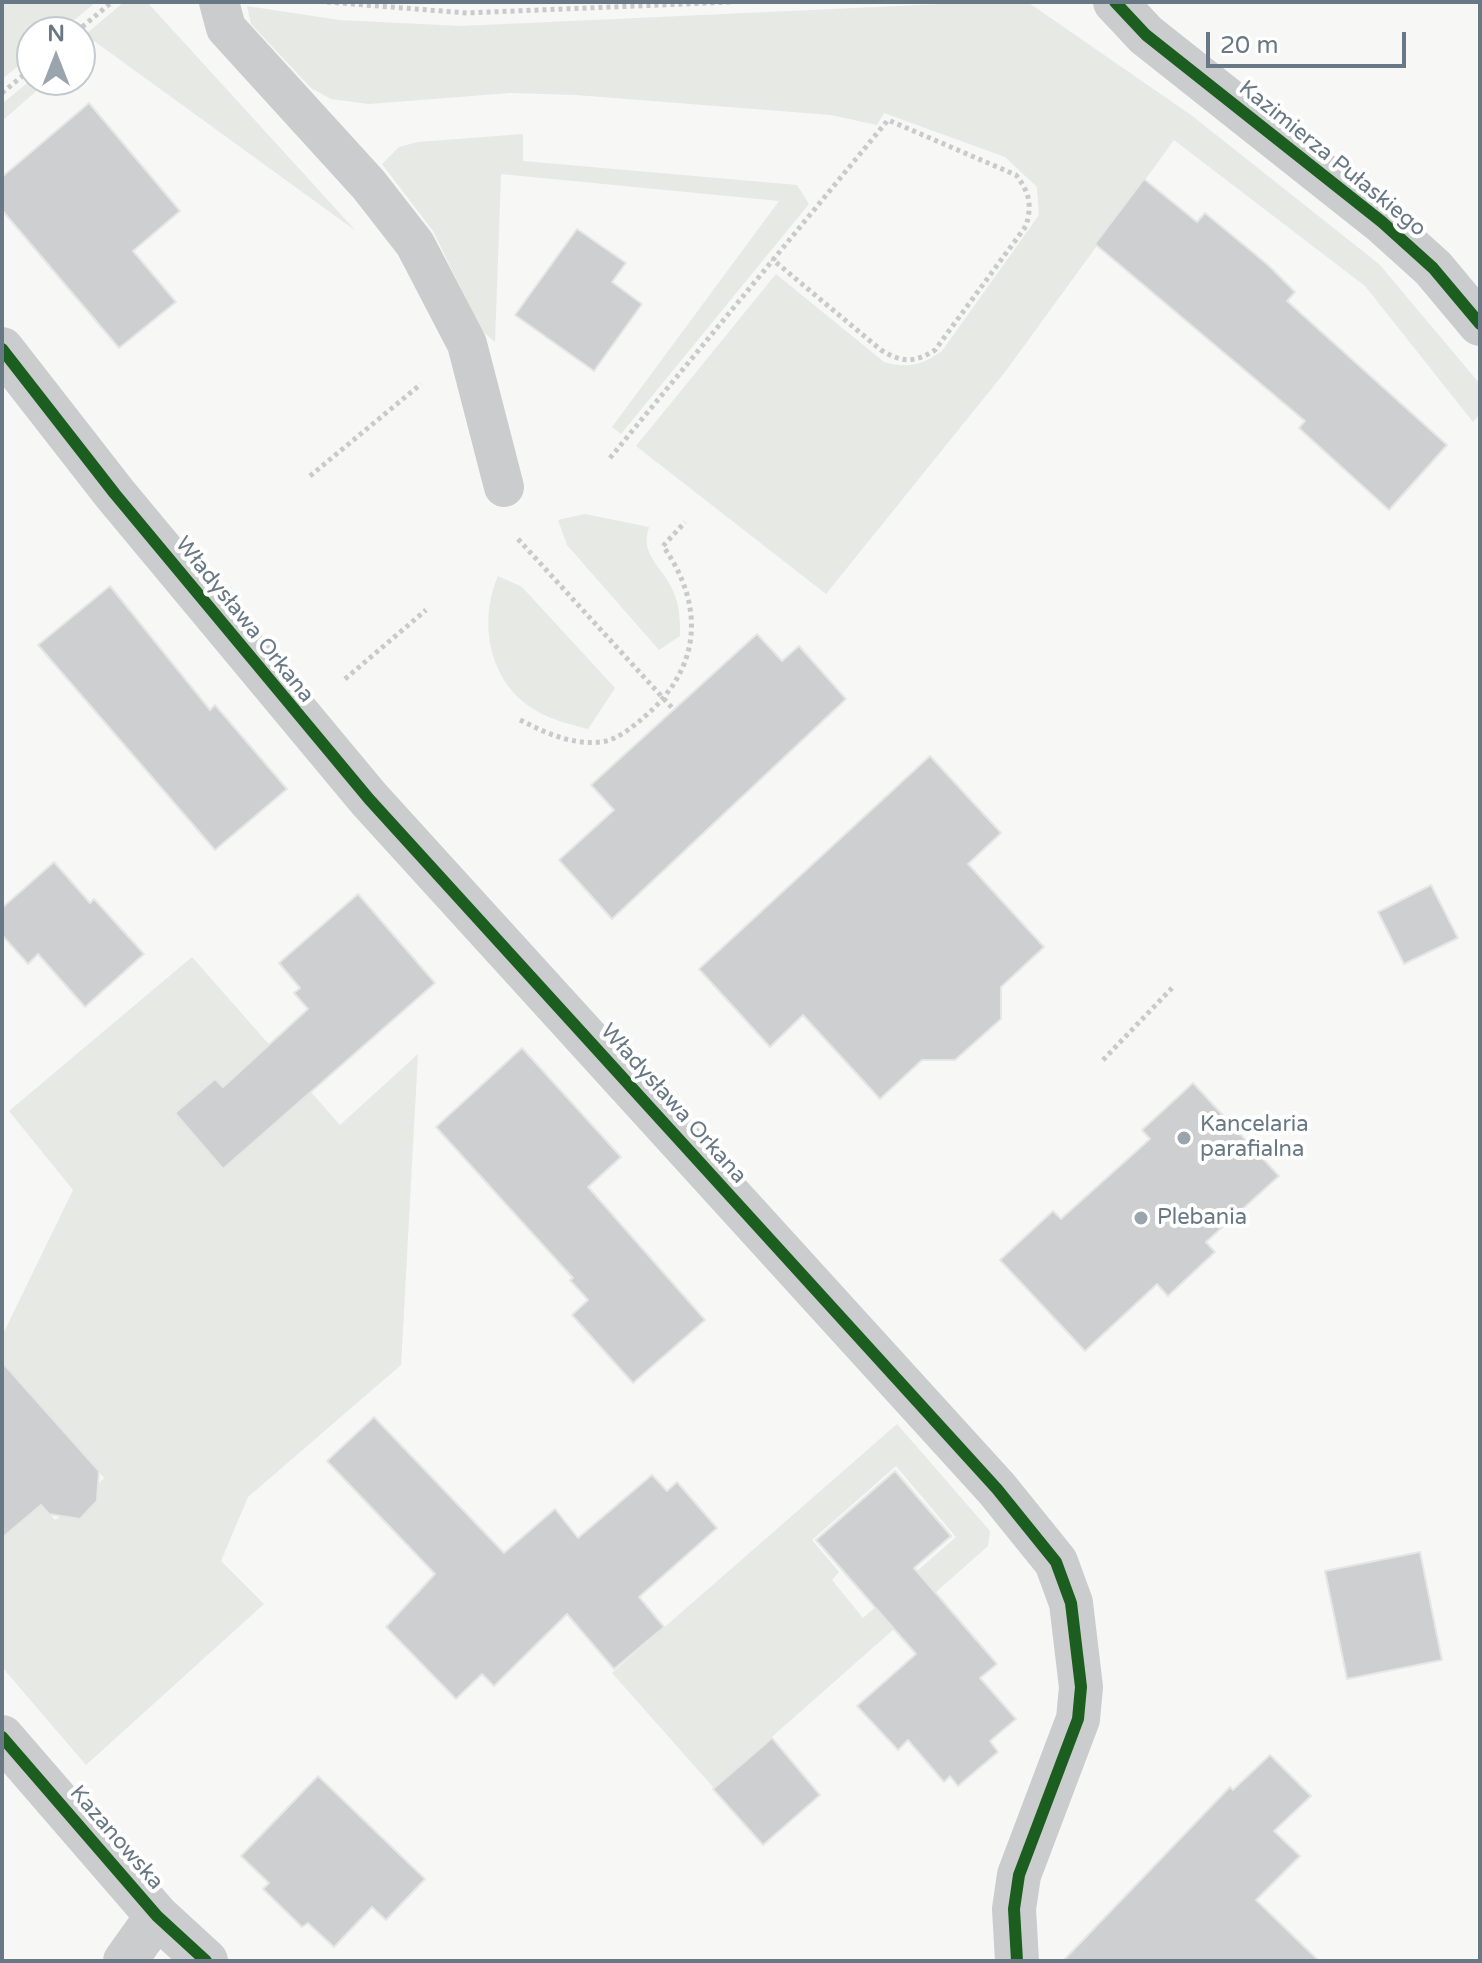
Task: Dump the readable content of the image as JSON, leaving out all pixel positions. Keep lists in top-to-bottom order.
{
  "streets": {
    "street": ["Kazimierza Pułaskiego", "Władysława Orkana", "Kazanowska"]
  },
  "places": ["Kancelaria parafialna", "Plebania"],
  "scale_bar": "20 m",
  "north": "top"
}
